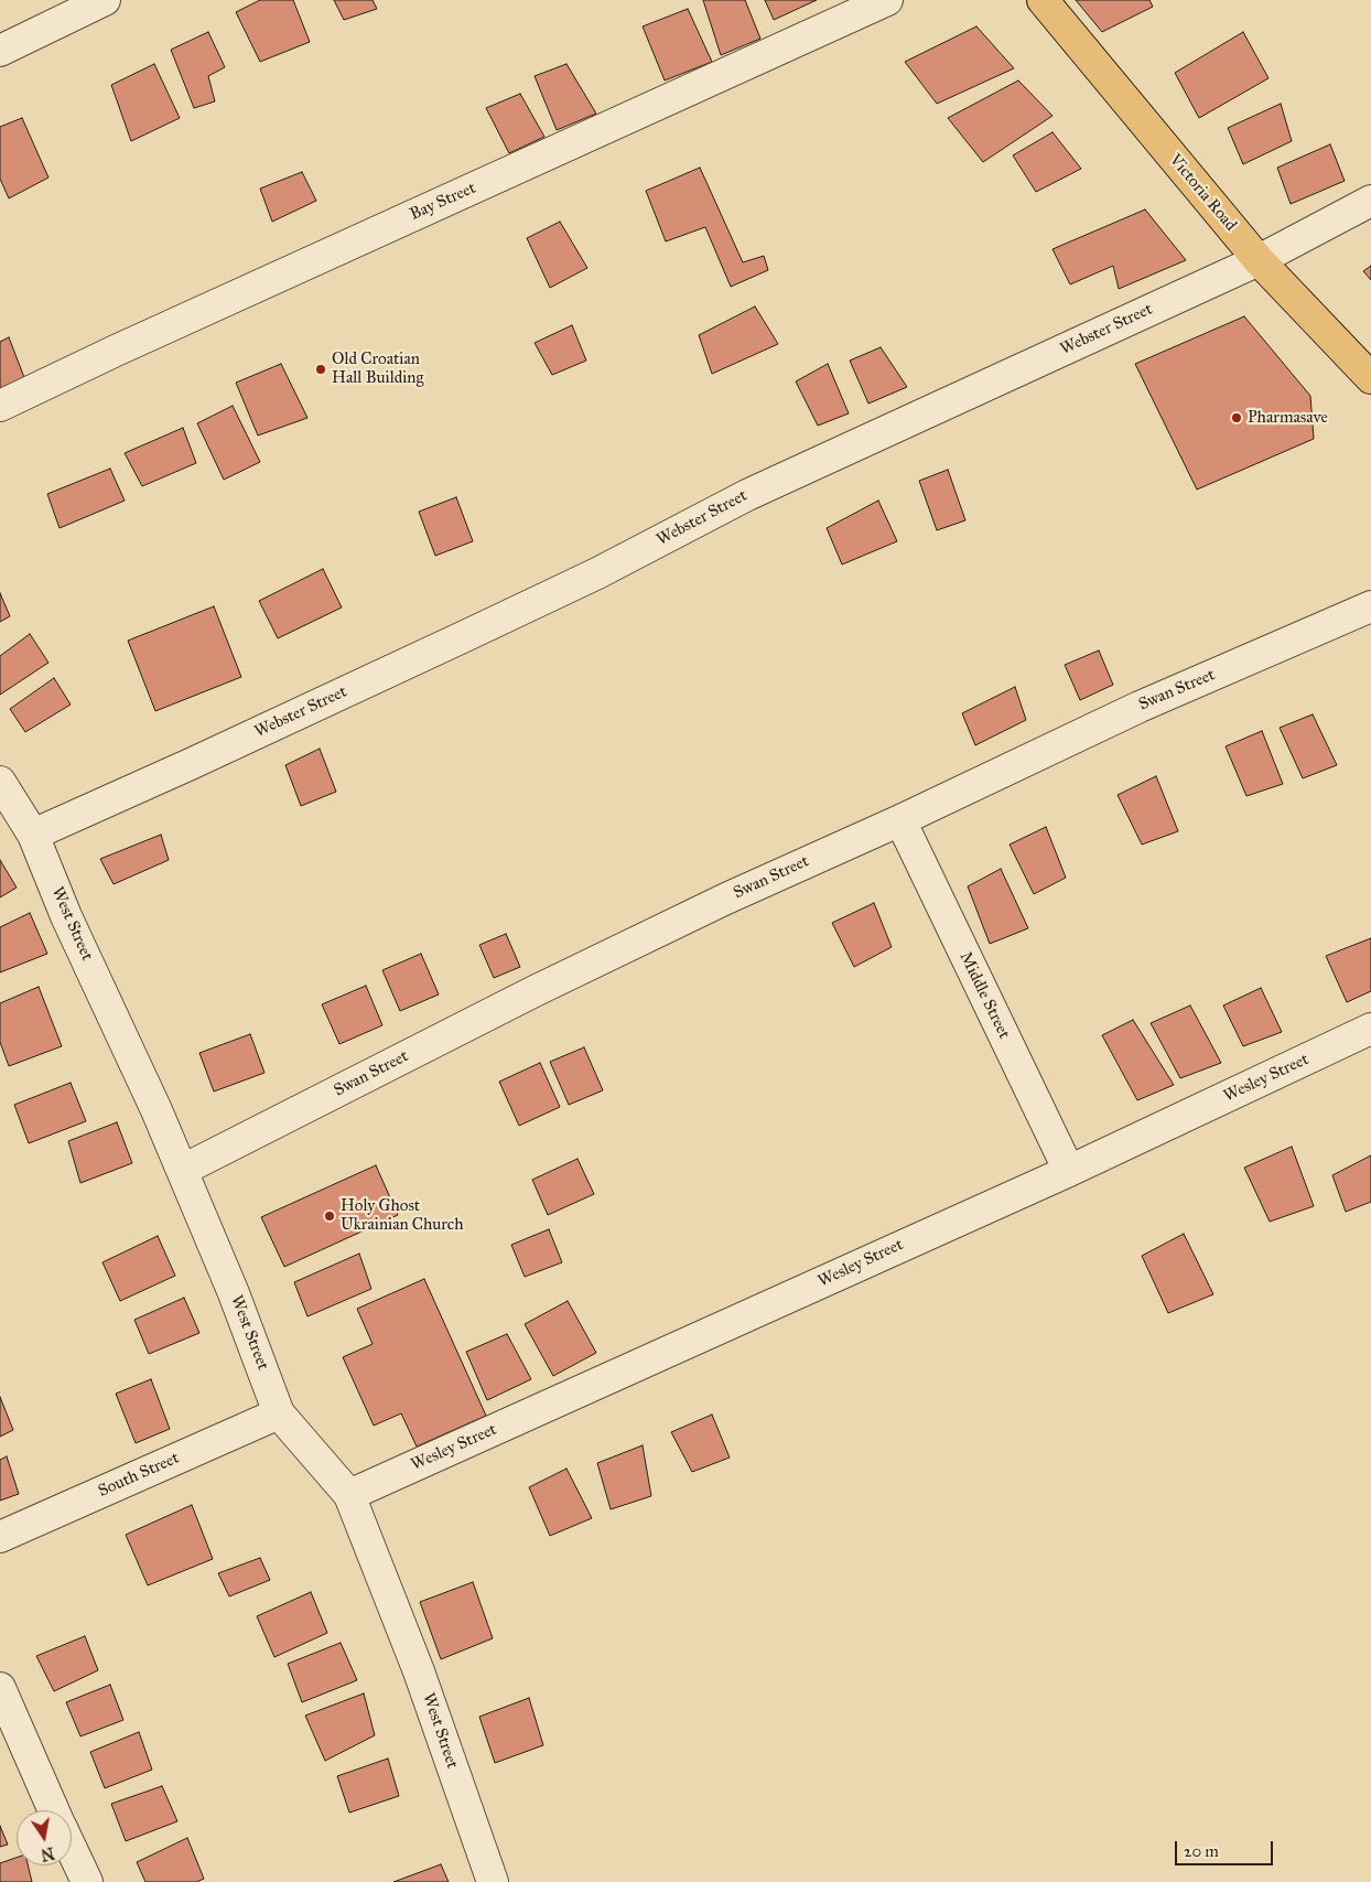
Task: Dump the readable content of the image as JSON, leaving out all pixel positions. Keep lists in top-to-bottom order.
{
  "streets": {
    "main road": ["Victoria Road"],
    "street": [
      "Bay Street",
      "Webster Street",
      "Swan Street",
      "West Street",
      "Middle Street",
      "Wesley Street",
      "South Street"
    ]
  },
  "crossings": [
    ["Victoria Road", "Webster Street"],
    ["Webster Street", "West Street"],
    ["Swan Street", "West Street"],
    ["Swan Street", "Middle Street"],
    ["West Street", "Wesley Street"],
    ["West Street", "South Street"],
    ["Middle Street", "Wesley Street"]
  ],
  "places": ["Old Croatian Hall Building", "Pharmasave", "Holy Ghost Ukrainian Church"],
  "scale_bar": "20 m",
  "north": "bottom"
}
